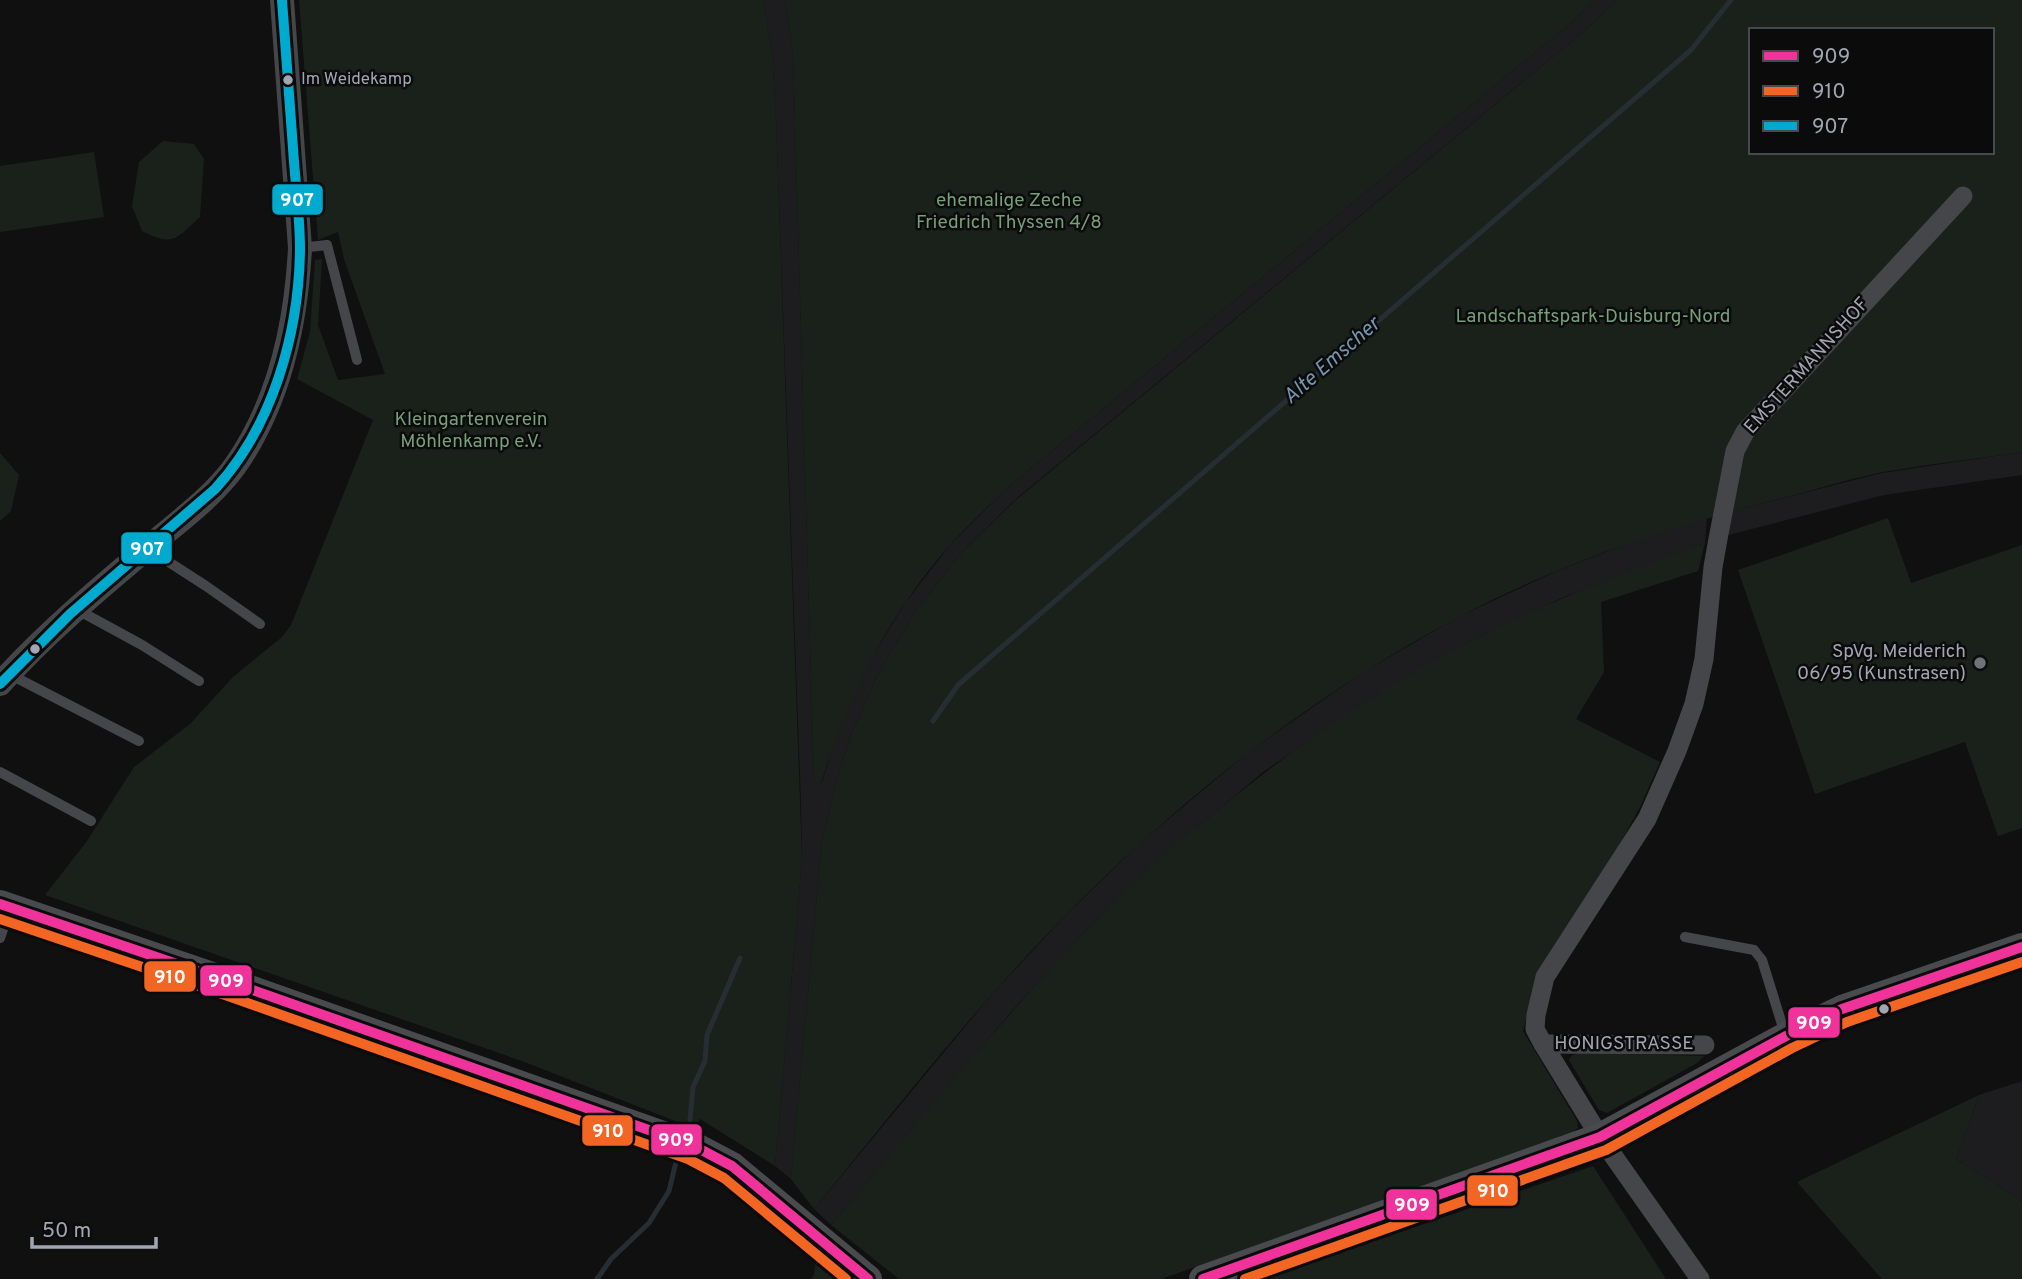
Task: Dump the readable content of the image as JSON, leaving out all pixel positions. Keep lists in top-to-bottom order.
{
  "streets": {
    "main road": ["HONIGSTRASSE"],
    "street": ["EMSTERMANNSHOF"]
  },
  "crossings": [
    ["EMSTERMANNSHOF", "HONIGSTRASSE"]
  ],
  "water": ["Alte Emscher"],
  "parks": ["ehemalige Zeche Friedrich Thyssen 4/8", "Landschaftspark-Duisburg-Nord", "Kleingartenverein Möhlenkamp e.V."],
  "places": ["Im Weidekamp", "SpVg. Meiderich 06/95 (Kunstrasen)"],
  "lines": ["transit line 907", "transit line 909", "transit line 910"],
  "legend": ["909", "910", "907"],
  "scale_bar": "50 m"
}
